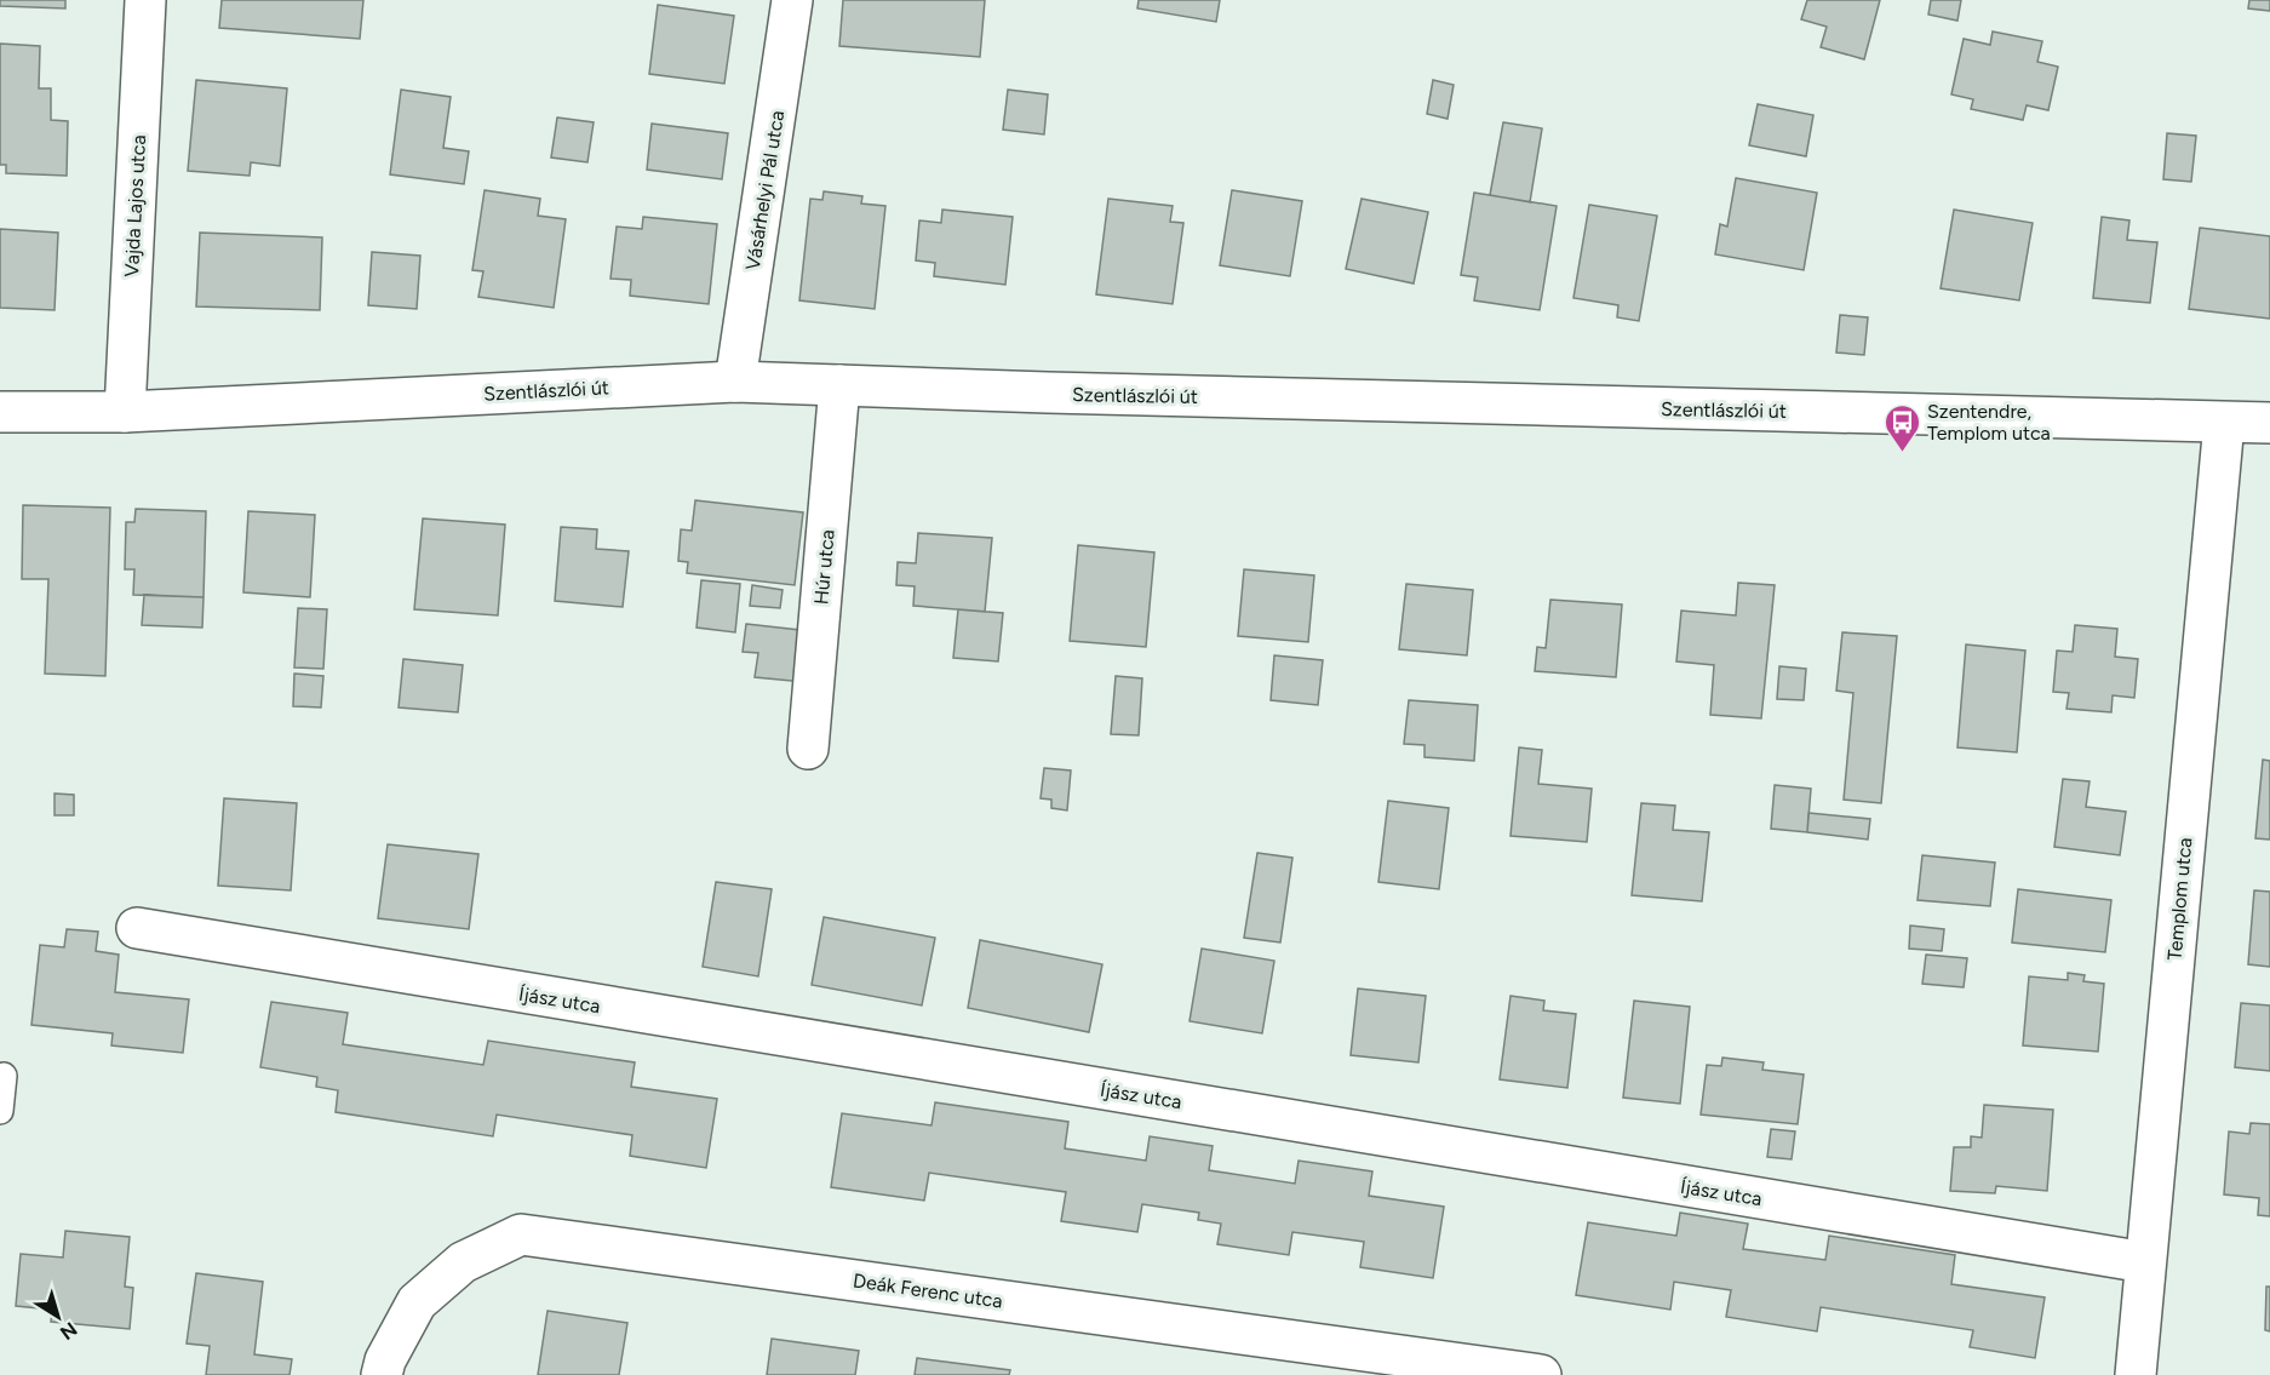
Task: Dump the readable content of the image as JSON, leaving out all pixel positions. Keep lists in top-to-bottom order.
{
  "streets": {
    "street": [
      "Vásárhelyi Pál utca",
      "Vajda Lajos utca",
      "Szentlászlói út",
      "Húr utca",
      "Templom utca",
      "Íjász utca",
      "Deák Ferenc utca"
    ]
  },
  "crossings": [
    ["Vásárhelyi Pál utca", "Szentlászlói út"],
    ["Vajda Lajos utca", "Szentlászlói út"],
    ["Szentlászlói út", "Húr utca"],
    ["Szentlászlói út", "Templom utca"],
    ["Templom utca", "Íjász utca"]
  ],
  "places": {
    "bus stop": ["Szentendre, Templom utca"]
  },
  "north": "bottom right"
}
